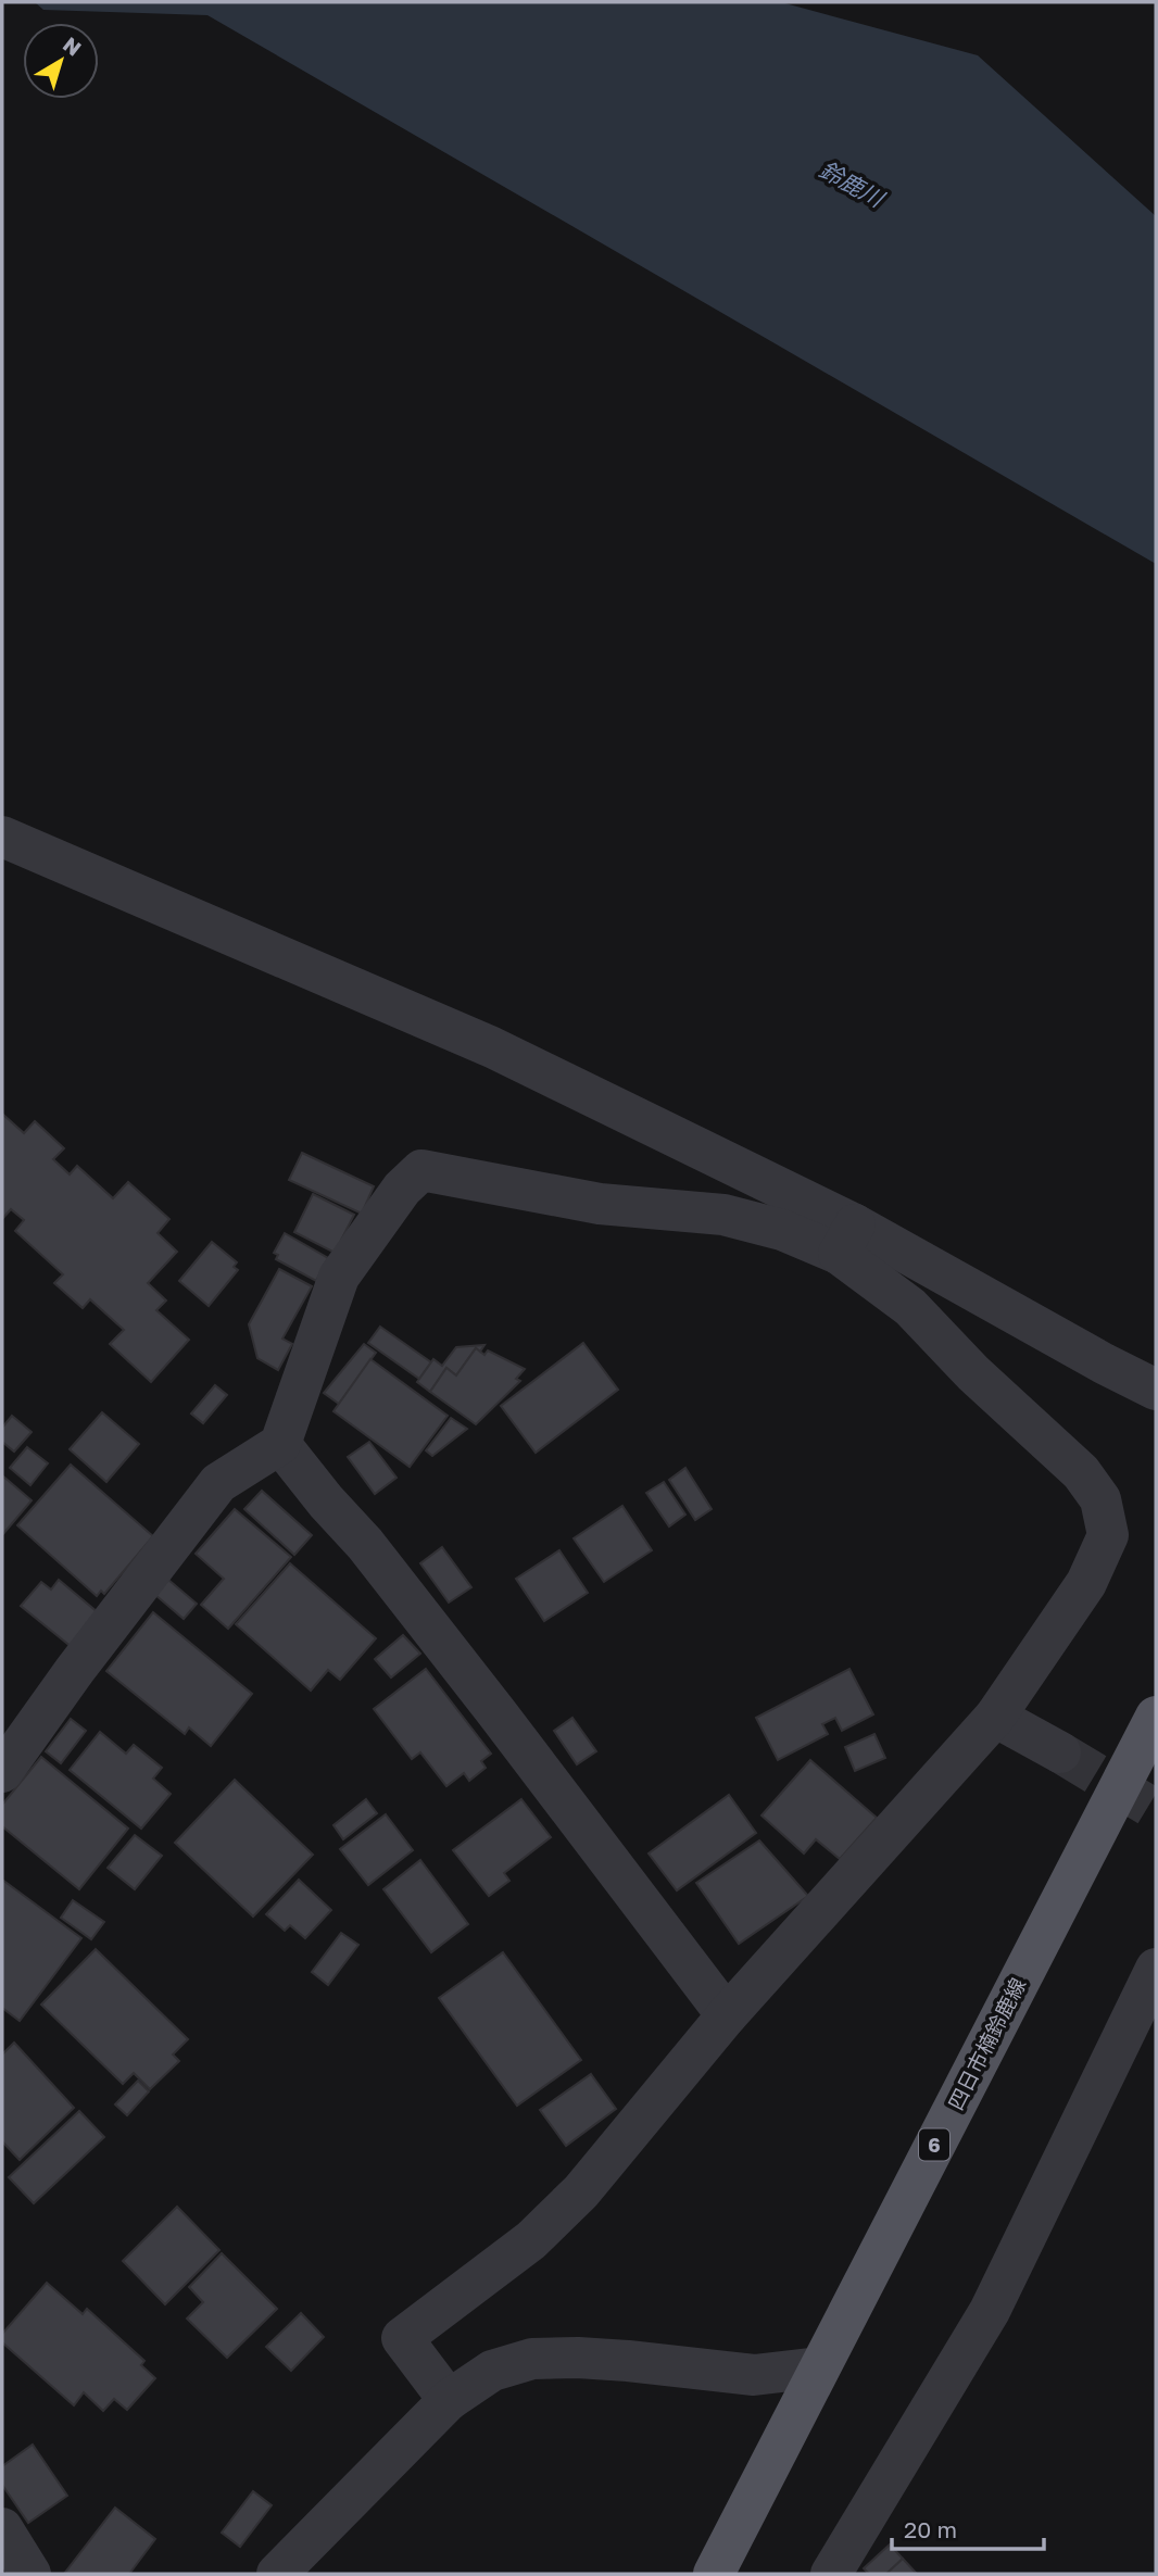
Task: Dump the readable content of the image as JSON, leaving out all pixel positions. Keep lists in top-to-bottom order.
{
  "streets": {
    "main road": ["四日市楠鈴鹿線", "6"]
  },
  "water": ["鈴鹿川"],
  "scale_bar": "20 m",
  "north": "top right"
}
